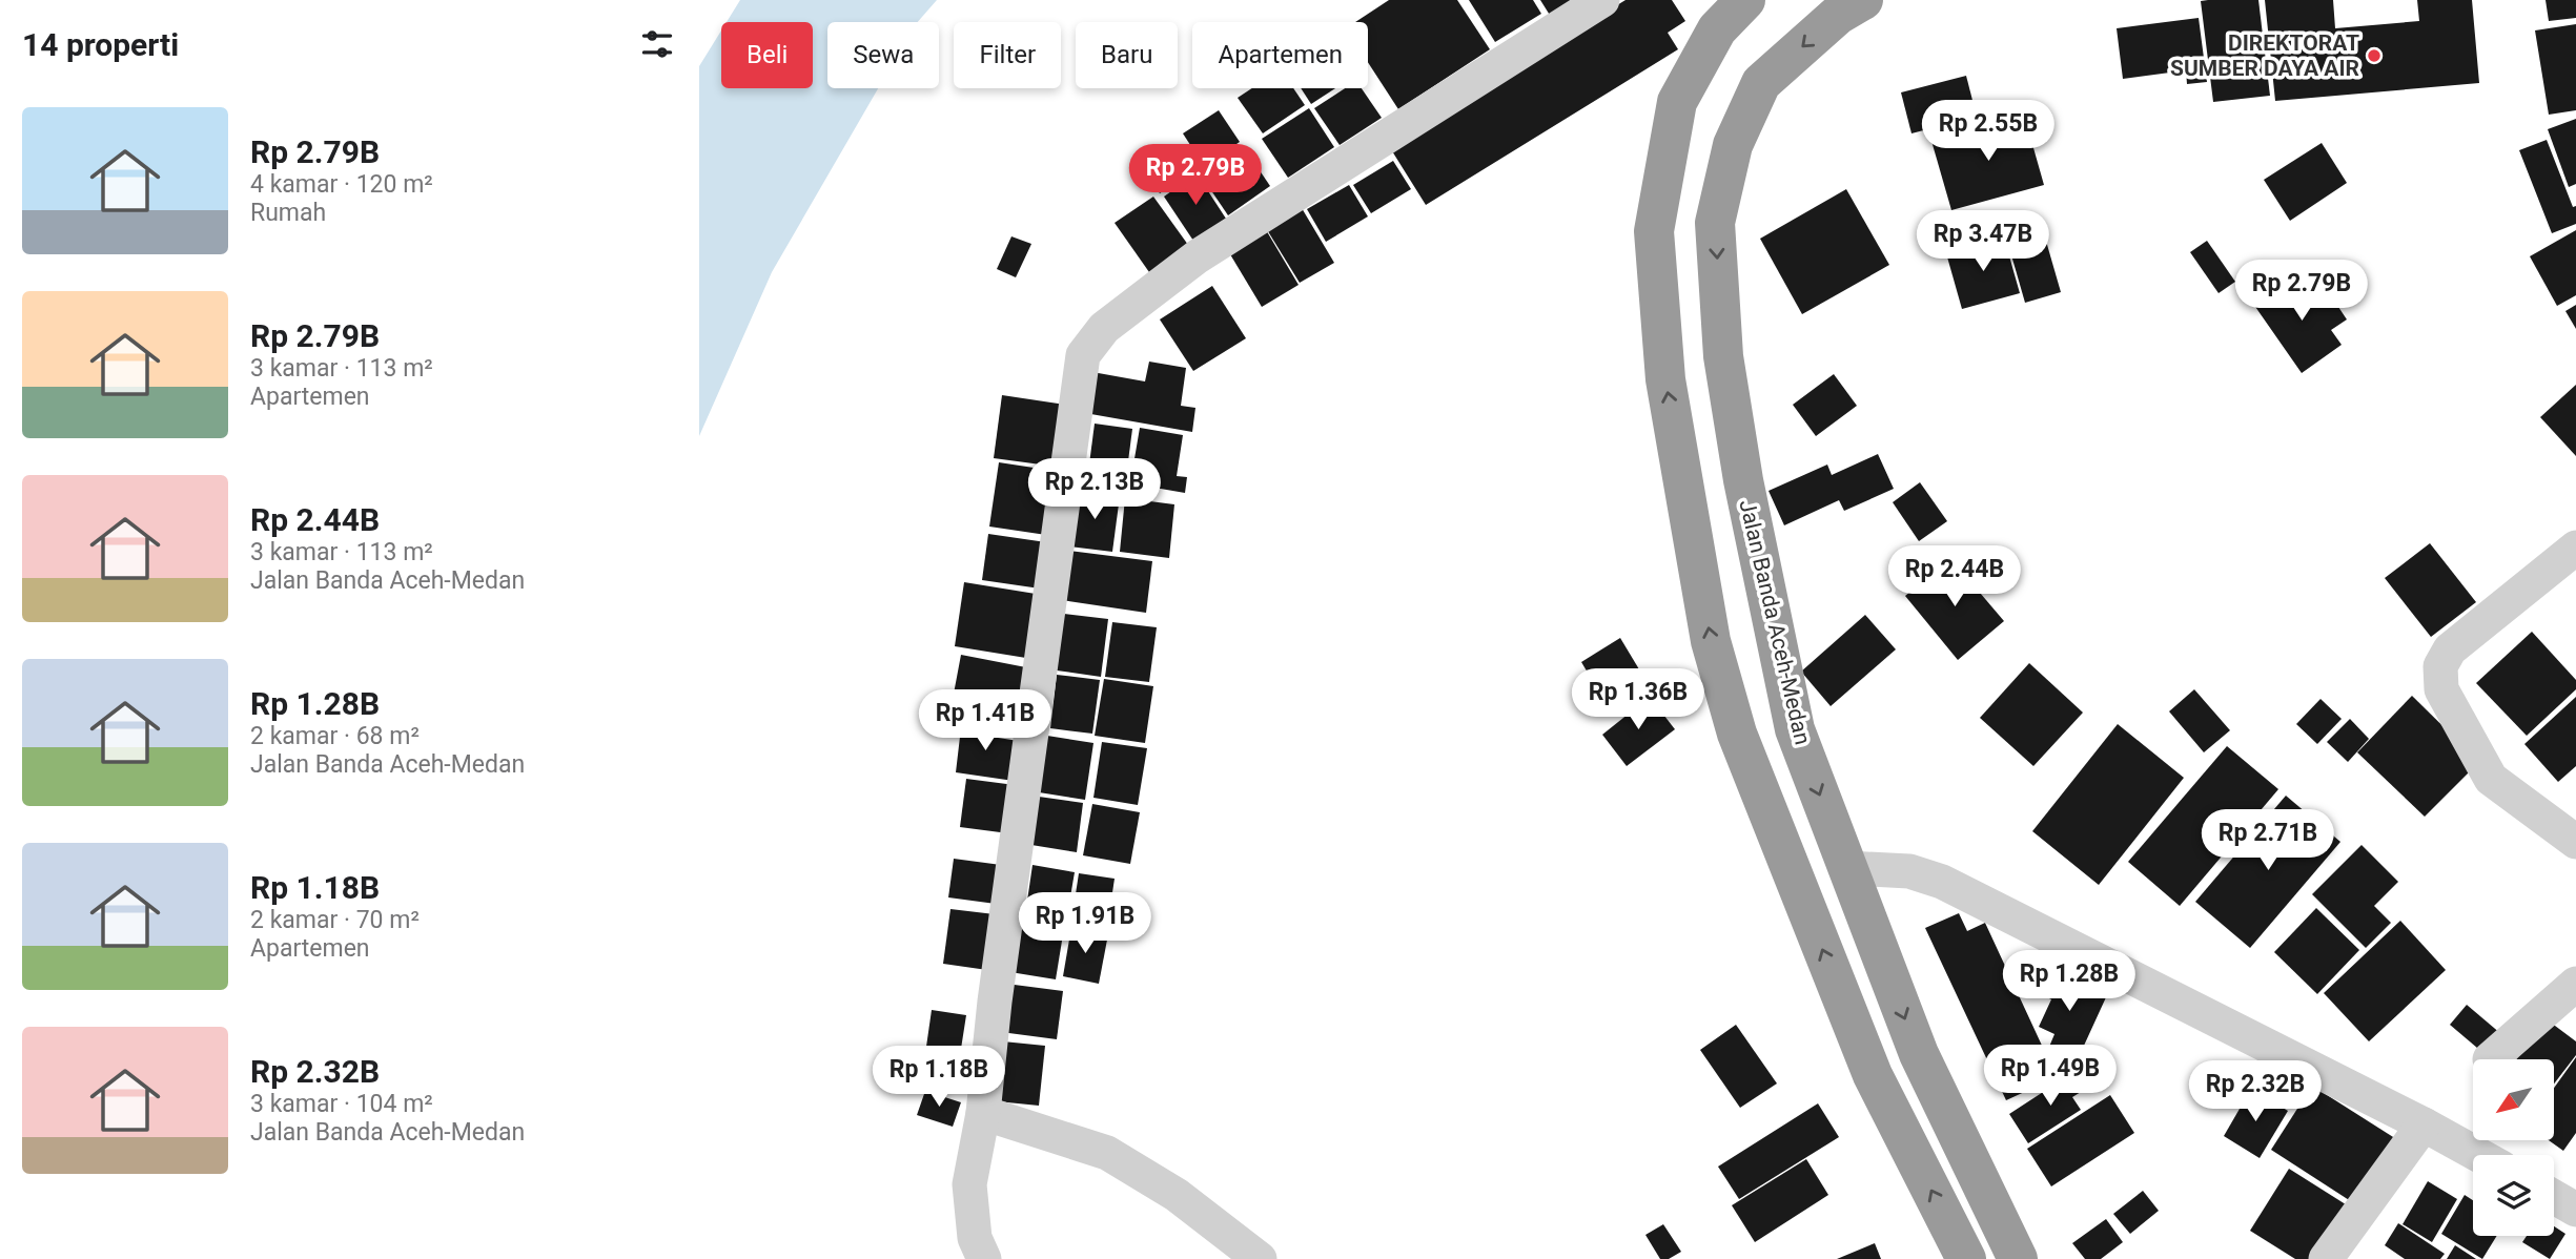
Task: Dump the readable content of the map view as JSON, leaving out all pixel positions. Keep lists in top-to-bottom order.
{
  "streets": {
    "highway": ["Jalan Banda Aceh-Medan"]
  },
  "places": ["DIREKTORAT SUMBER DAYA AIR"],
  "north": "bottom left",
  "page": {
    "heading": "14 properti",
    "chip": [
      "Beli",
      "Sewa",
      "Filter",
      "Baru",
      "Apartemen"
    ],
    "list": [
      {
        "name": "Rp 2.79B",
        "note": "4 kamar · 120 m² · Rumah"
      },
      {
        "name": "Rp 2.79B",
        "note": "3 kamar · 113 m² · Apartemen"
      },
      {
        "name": "Rp 2.44B",
        "note": "3 kamar · 113 m² · Jalan Banda Aceh-Medan"
      },
      {
        "name": "Rp 1.28B",
        "note": "2 kamar · 68 m² · Jalan Banda Aceh-Medan"
      },
      {
        "name": "Rp 1.18B",
        "note": "2 kamar · 70 m² · Apartemen"
      },
      {
        "name": "Rp 2.32B",
        "note": "3 kamar · 104 m² · Jalan Banda Aceh-Medan"
      }
    ],
    "price": [
      "Rp 2.55B",
      "Rp 2.79B",
      "Rp 3.47B",
      "Rp 2.79B",
      "Rp 2.13B",
      "Rp 2.44B",
      "Rp 1.36B",
      "Rp 1.41B",
      "Rp 2.71B",
      "Rp 1.91B",
      "Rp 1.28B",
      "Rp 1.49B",
      "Rp 1.18B",
      "Rp 2.32B"
    ]
  }
}
